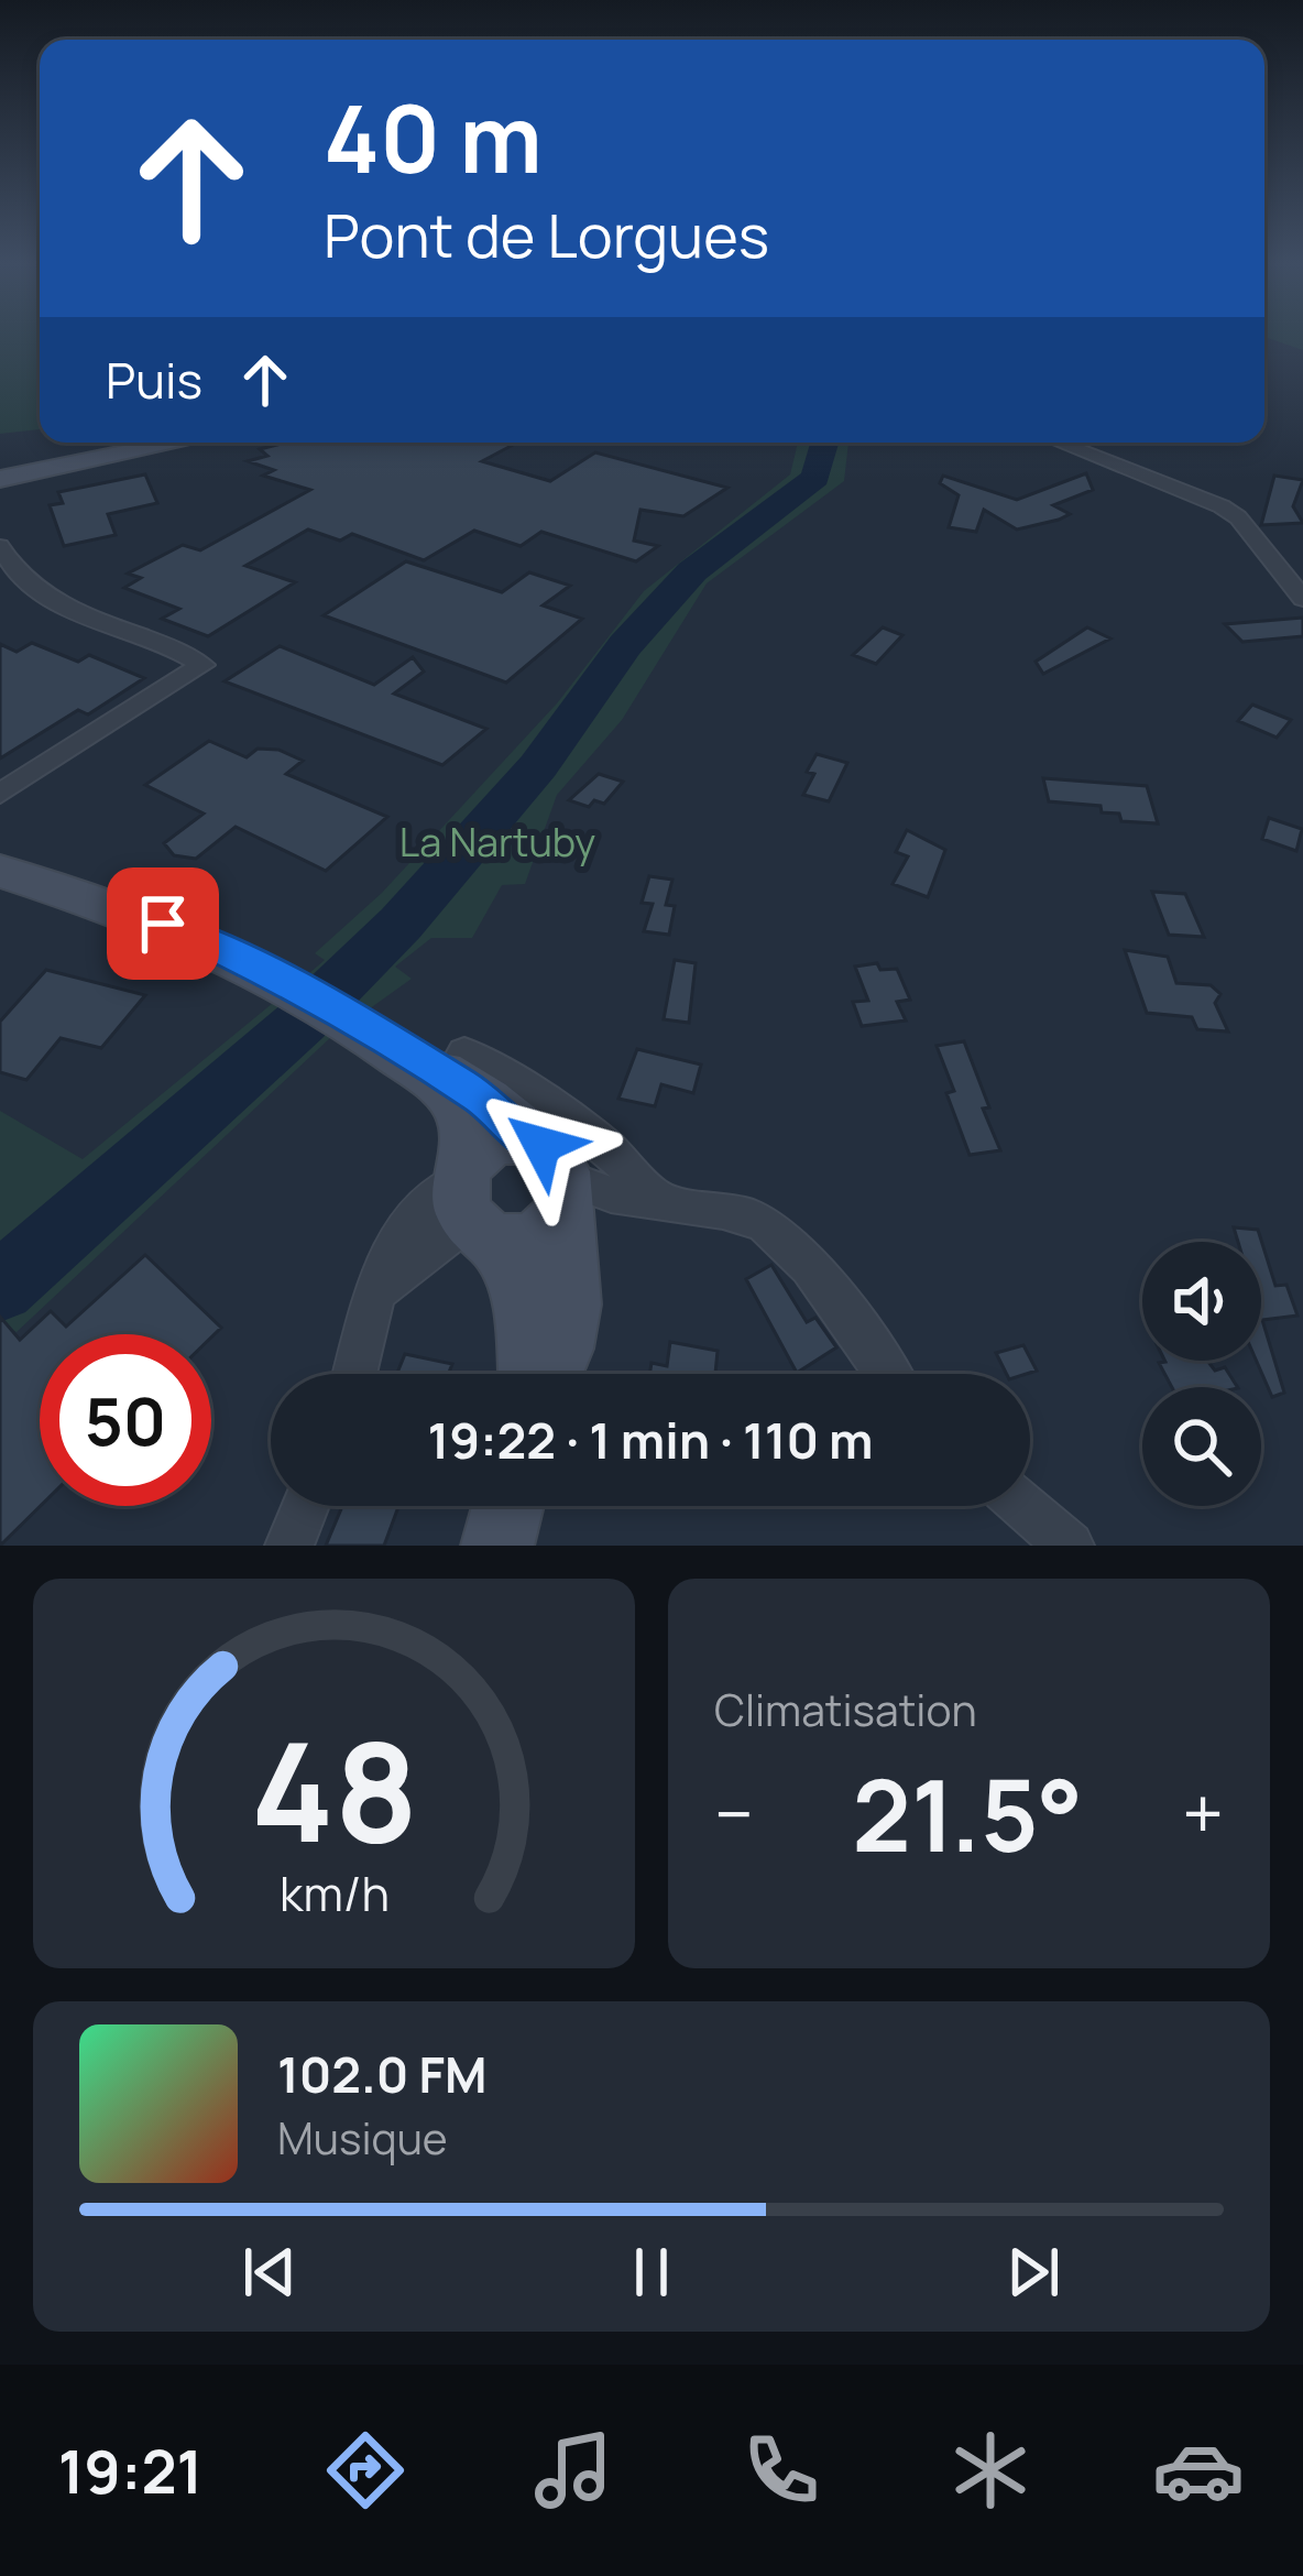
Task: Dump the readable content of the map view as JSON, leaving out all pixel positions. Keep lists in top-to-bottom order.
{
  "parks": ["La Nartuby"],
  "page": {
    "turn": ["40 m", "Pont de Lorgues"],
    "then": "Puis",
    "limit": "50",
    "trip": "19:22 · 1 min · 110 m",
    "tile": "Climatisation",
    "heat": ["−", "21.5°", "+"],
    "song": ["102.0 FM", "Musique"],
    "tabs": "19:21",
    "gauge": ["48", "km/h"]
  }
}
